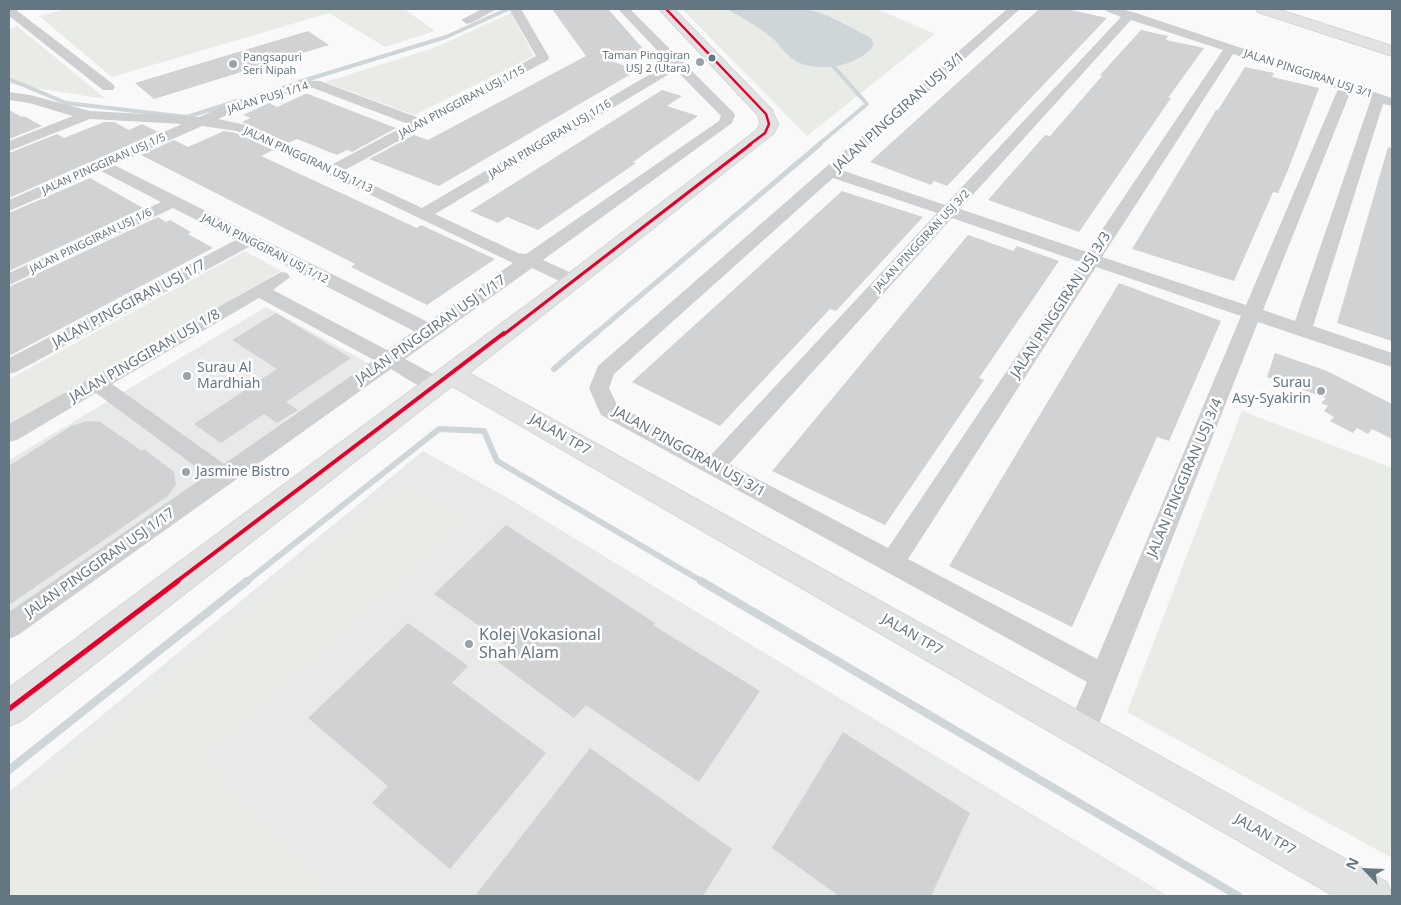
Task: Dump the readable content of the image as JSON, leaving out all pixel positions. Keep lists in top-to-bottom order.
{
  "streets": {
    "main road": ["JALAN TP7"],
    "street": [
      "JALAN PINGGIRAN USJ 3/1",
      "JALAN PUSJ 1/14",
      "JALAN PINGGIRAN USJ 1/15",
      "JALAN PINGGIRAN USJ 1/16",
      "JALAN PINGGIRAN USJ 1/13",
      "JALAN PINGGIRAN USJ 1/5",
      "JALAN PINGGIRAN USJ 1/6",
      "JALAN PINGGIRAN USJ 3/2",
      "JALAN PINGGIRAN USJ 1/12",
      "JALAN PINGGIRAN USJ 1/7",
      "JALAN PINGGIRAN USJ 3/3",
      "JALAN PINGGIRAN USJ 1/17",
      "JALAN PINGGIRAN USJ 1/8",
      "JALAN PINGGIRAN USJ 3/4"
    ]
  },
  "crossings": [
    ["JALAN PINGGIRAN USJ 3/1", "JALAN PINGGIRAN USJ 3/2"],
    ["JALAN PINGGIRAN USJ 3/1", "JALAN PINGGIRAN USJ 3/3"],
    ["JALAN PINGGIRAN USJ 3/1", "JALAN PINGGIRAN USJ 3/4"],
    ["JALAN PUSJ 1/14", "JALAN PINGGIRAN USJ 1/15"],
    ["JALAN PUSJ 1/14", "JALAN PINGGIRAN USJ 1/13"],
    ["JALAN PUSJ 1/14", "JALAN PINGGIRAN USJ 1/5"],
    ["JALAN PINGGIRAN USJ 1/15", "JALAN PINGGIRAN USJ 1/13"],
    ["JALAN PINGGIRAN USJ 1/16", "JALAN PINGGIRAN USJ 1/13"],
    ["JALAN PINGGIRAN USJ 1/16", "JALAN PINGGIRAN USJ 1/17"],
    ["JALAN PINGGIRAN USJ 1/13", "JALAN PINGGIRAN USJ 1/5"],
    ["JALAN PINGGIRAN USJ 1/13", "JALAN PINGGIRAN USJ 1/17"],
    ["JALAN PINGGIRAN USJ 1/5", "JALAN PINGGIRAN USJ 1/12"],
    ["JALAN PINGGIRAN USJ 1/6", "JALAN PINGGIRAN USJ 1/12"],
    ["JALAN PINGGIRAN USJ 1/12", "JALAN PINGGIRAN USJ 1/7"],
    ["JALAN PINGGIRAN USJ 1/12", "JALAN PINGGIRAN USJ 1/17"],
    ["JALAN TP7", "JALAN PINGGIRAN USJ 3/4"]
  ],
  "places": [
    "Taman Pinggiran USJ 2 (Utara)",
    "Pangsapuri Seri Nipah",
    "Surau Al Mardhiah",
    "Surau Asy-Syakirin",
    "Jasmine Bistro",
    "Kolej Vokasional Shah Alam"
  ],
  "north": "top left"
}
